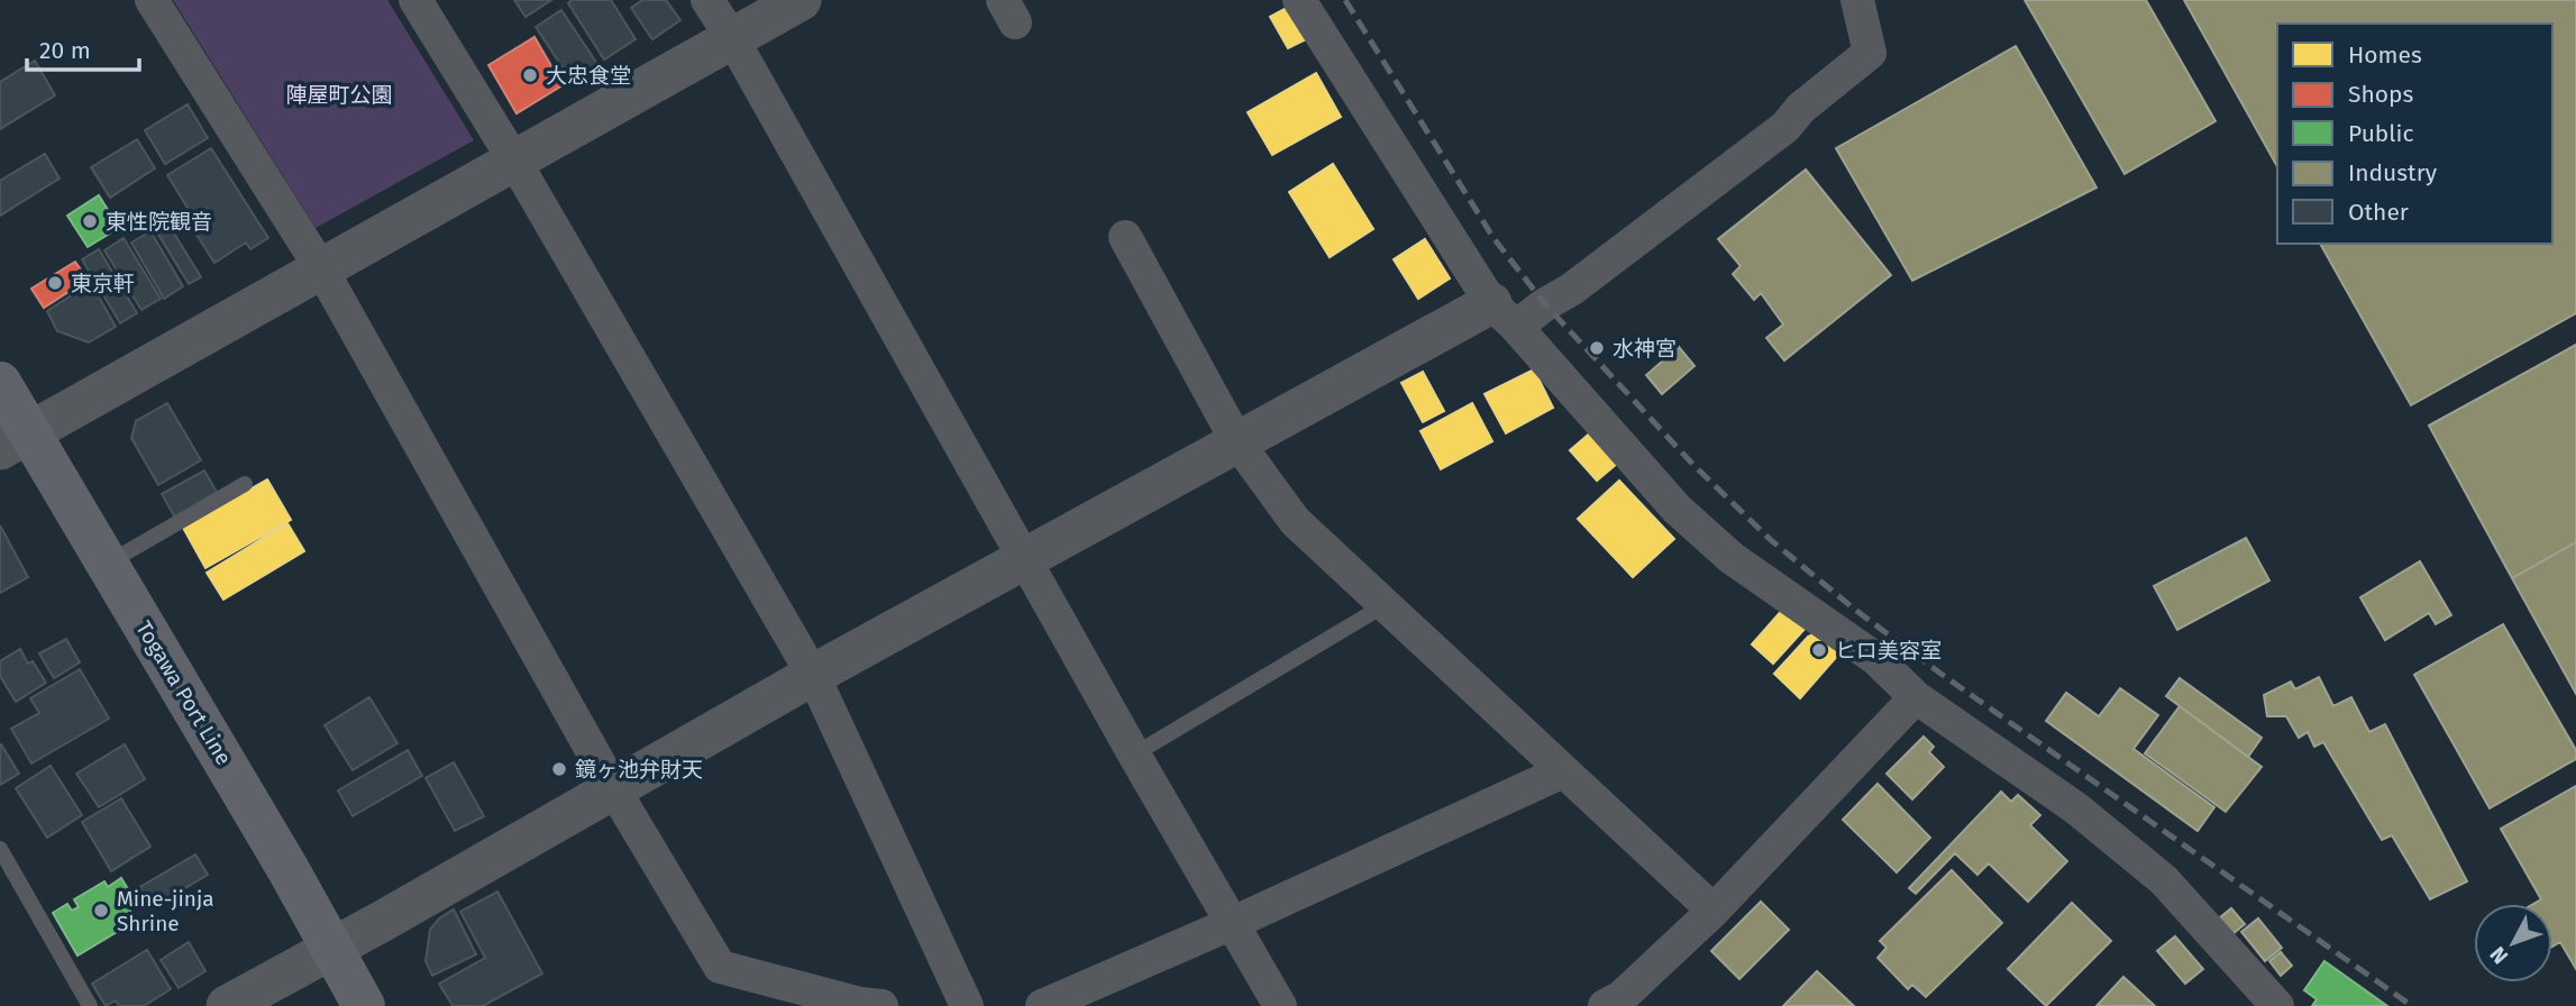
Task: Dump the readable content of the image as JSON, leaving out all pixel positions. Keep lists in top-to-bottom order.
{
  "streets": {
    "main road": ["Togawa Port Line"]
  },
  "parks": ["陣屋町公園"],
  "places": [
    "大忠食堂",
    "東性院観音",
    "東京軒",
    "水神宮",
    "ヒロ美容室",
    "鏡ヶ池弁財天",
    "Mine-jinja Shrine"
  ],
  "legend": [
    "Homes",
    "Shops",
    "Public",
    "Industry",
    "Other"
  ],
  "scale_bar": "20 m",
  "north": "bottom left"
}
